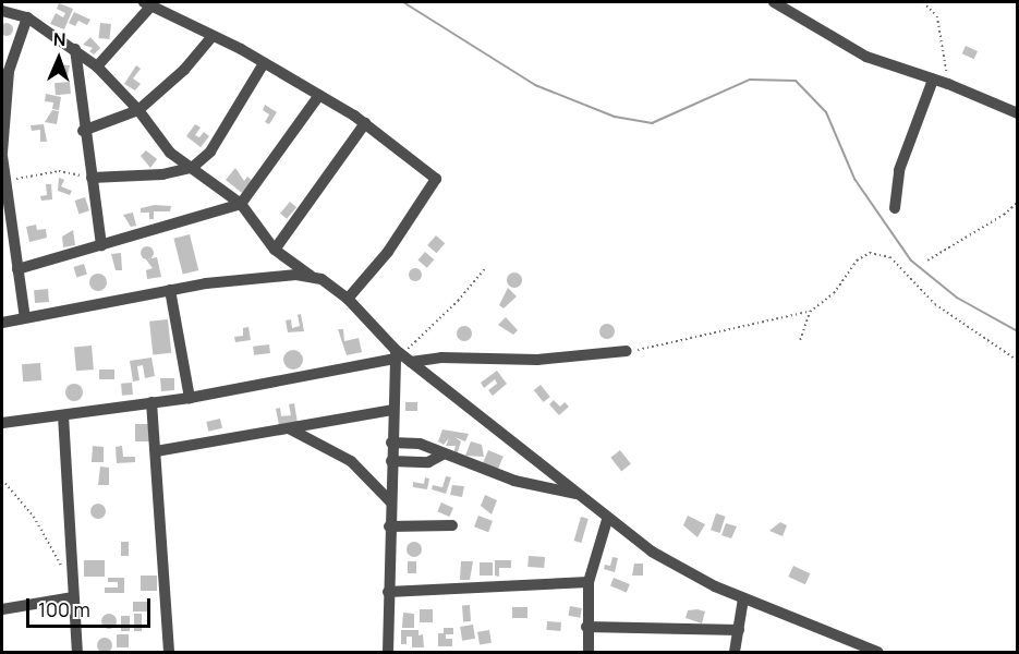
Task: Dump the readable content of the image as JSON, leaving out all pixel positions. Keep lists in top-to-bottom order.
{
  "scale_bar": "100 m",
  "north": "top"
}
